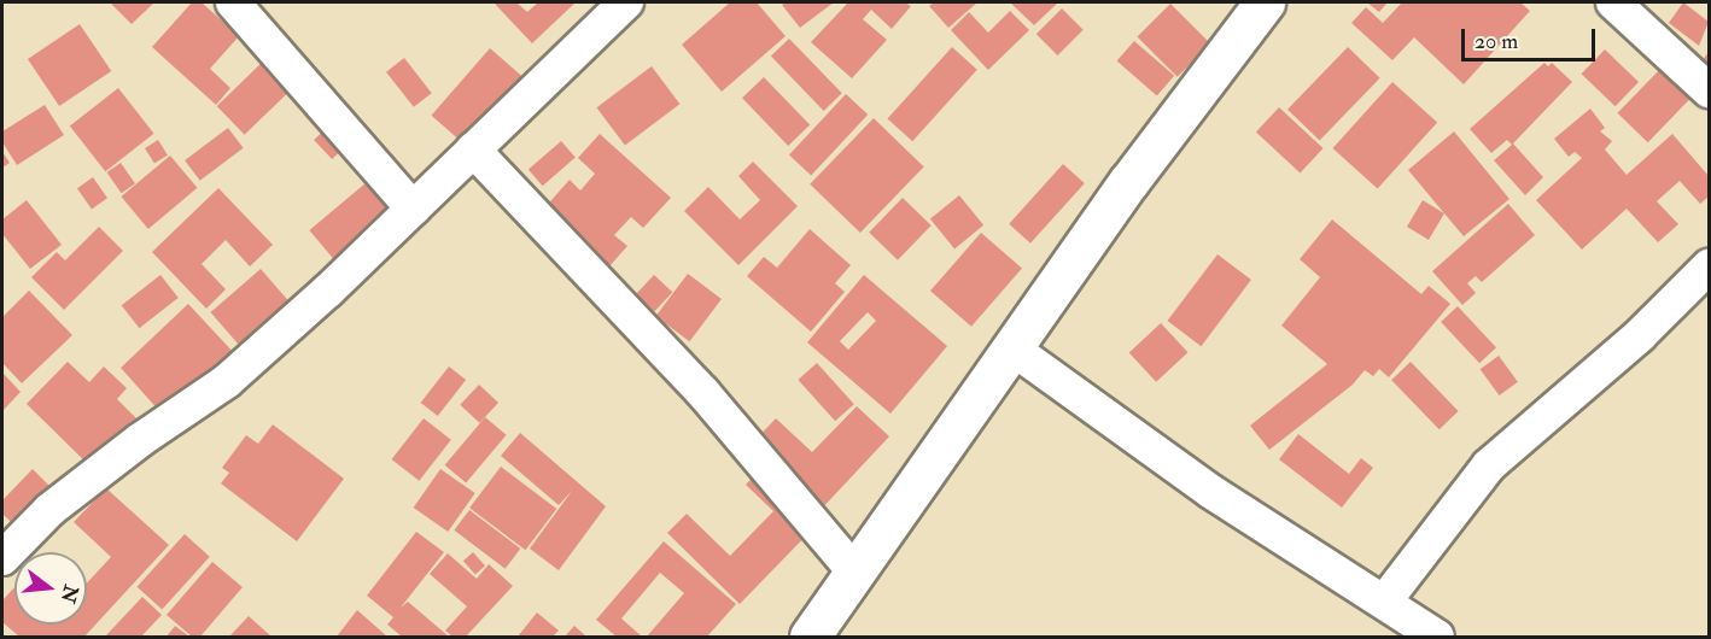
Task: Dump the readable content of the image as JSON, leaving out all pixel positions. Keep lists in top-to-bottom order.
{
  "scale_bar": "20 m",
  "north": "right"
}
